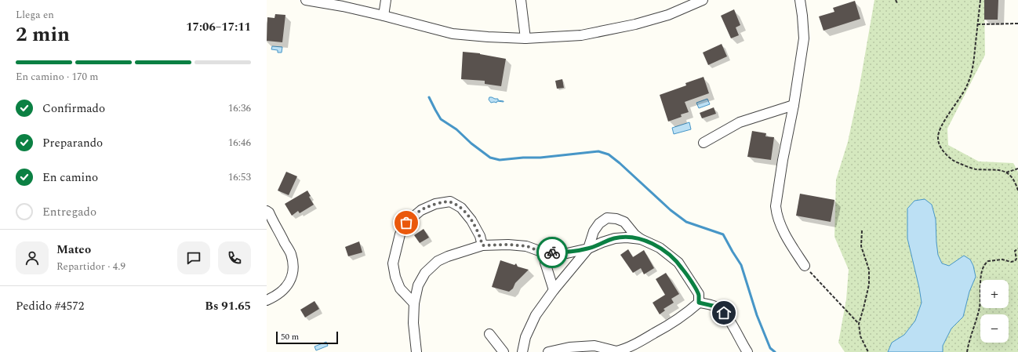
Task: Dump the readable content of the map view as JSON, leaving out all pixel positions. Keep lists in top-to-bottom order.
{
  "scale_bar": "50 m",
  "page": {
    "heading": ["2 min", "Llega en", "17:06–17:11"],
    "panel": [
      "Mateo",
      "Repartidor · 4.9",
      "Pedido #4572",
      "Bs 91.65"
    ],
    "bar": "En camino · 170 m",
    "list": [
      ["Confirmado", "16:36"],
      ["Preparando", "16:46"],
      ["En camino", "16:53"],
      "Entregado"
    ],
    "map_buttons": ["+", "−"],
    "scale": "50 m"
  }
}
